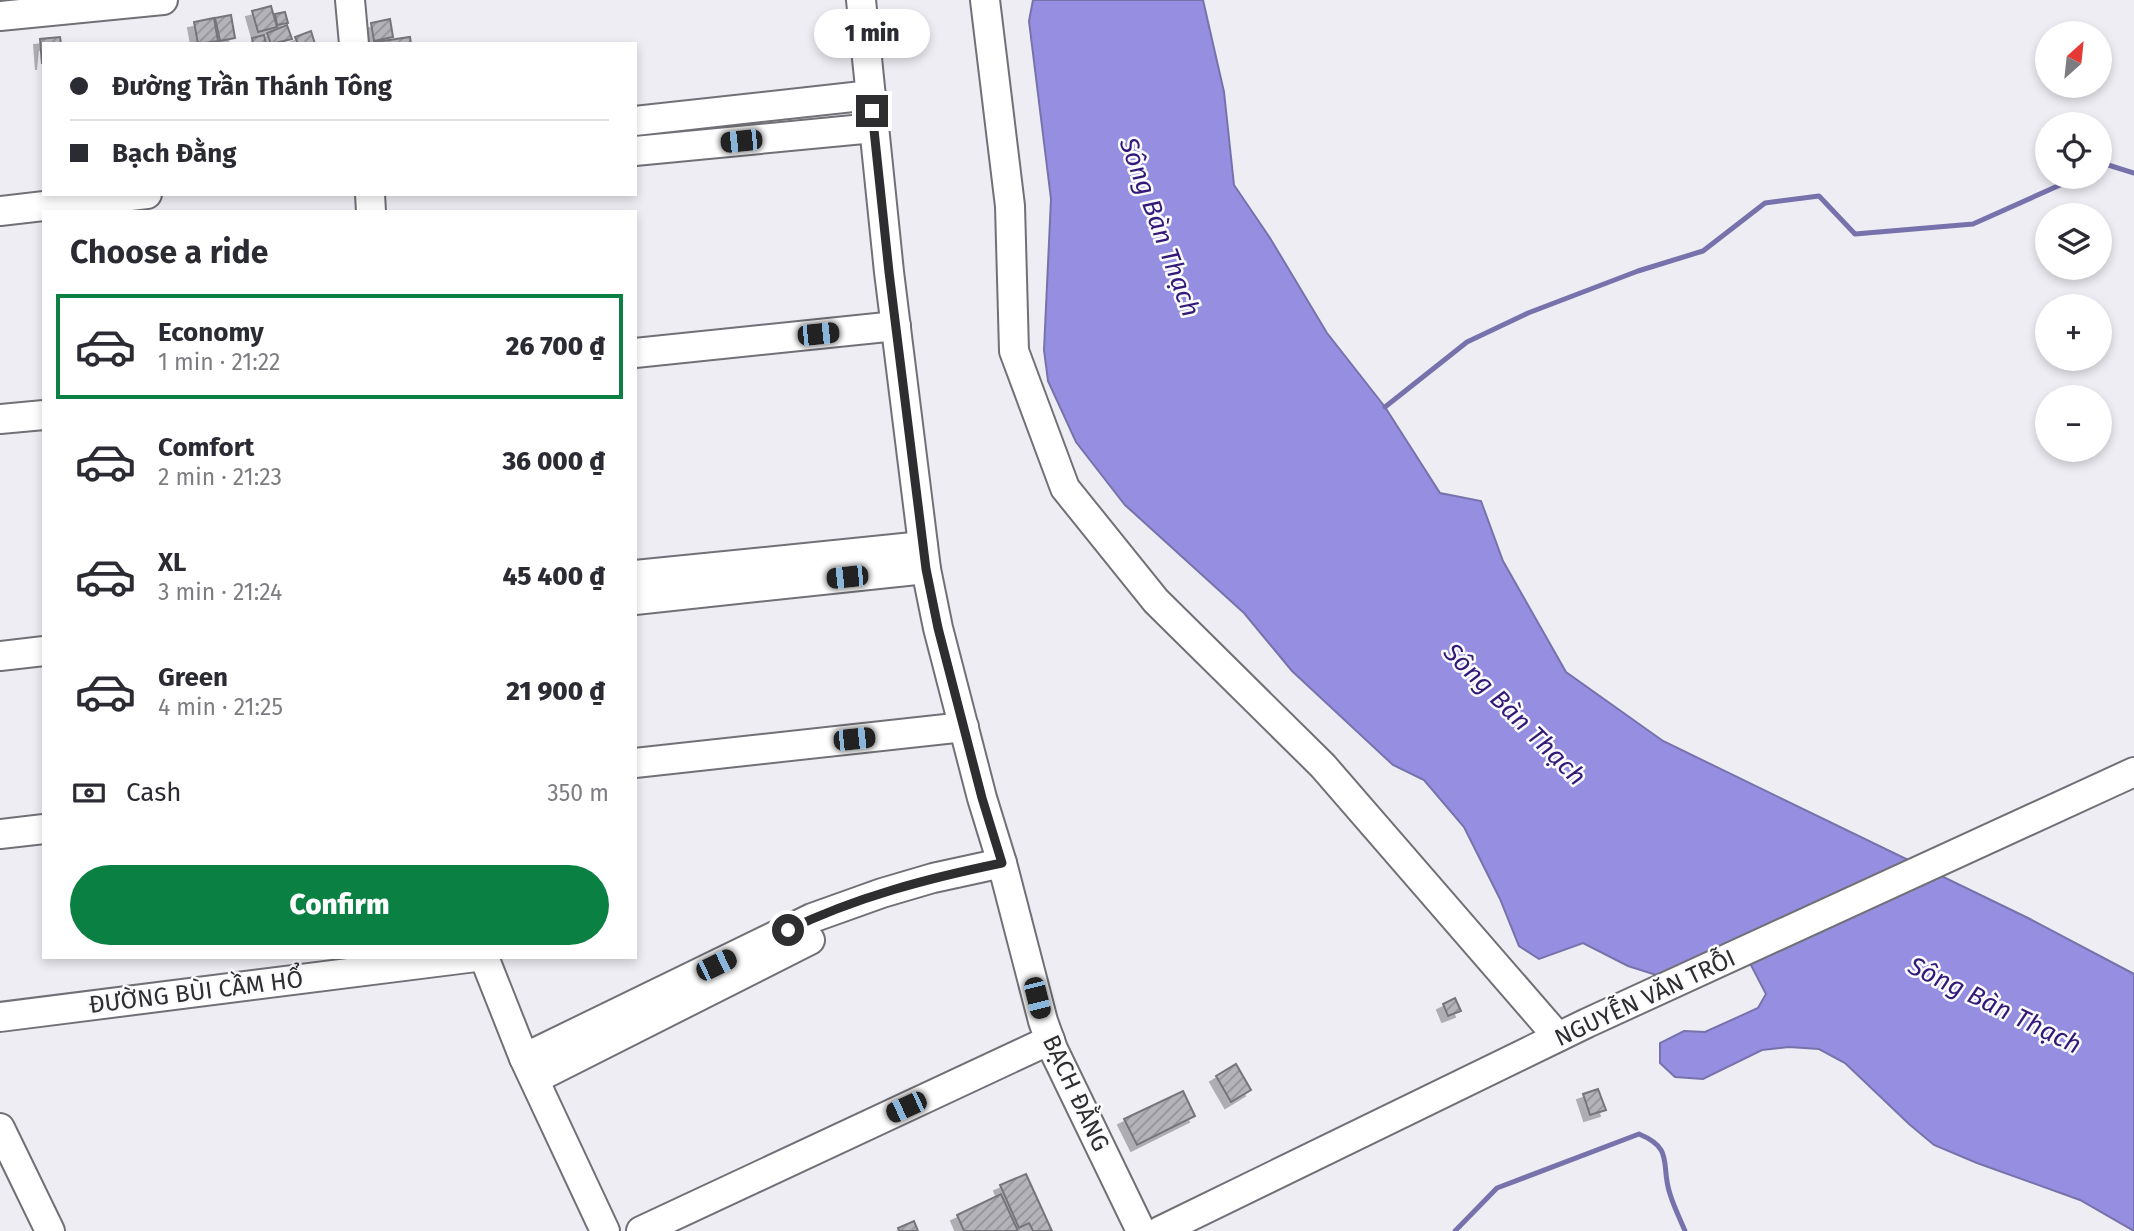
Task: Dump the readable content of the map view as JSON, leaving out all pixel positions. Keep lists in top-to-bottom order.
{
  "streets": {
    "street": ["ĐƯỜNG BÙI CẦM HỔ", "NGUYỄN VĂN TRỖI", "BẠCH ĐẰNG"]
  },
  "water": ["Sông Bàn Thạch"],
  "north": "top right",
  "page": {
    "bubble": "1 min",
    "map_buttons": ["+", "−"],
    "banner": ["Đường Trần Thánh Tông", "Bạch Đằng"],
    "heading": "Choose a ride",
    "list": [
      {
        "name": "Economy",
        "note": "1 min · 21:22",
        "value": "26 700 ₫"
      },
      {
        "name": "Comfort",
        "note": "2 min · 21:23",
        "value": "36 000 ₫"
      },
      {
        "name": "XL",
        "note": "3 min · 21:24",
        "value": "45 400 ₫"
      },
      {
        "name": "Green",
        "note": "4 min · 21:25",
        "value": "21 900 ₫"
      }
    ],
    "pay": ["Cash", "350 m"],
    "buttons": "Confirm"
  }
}
